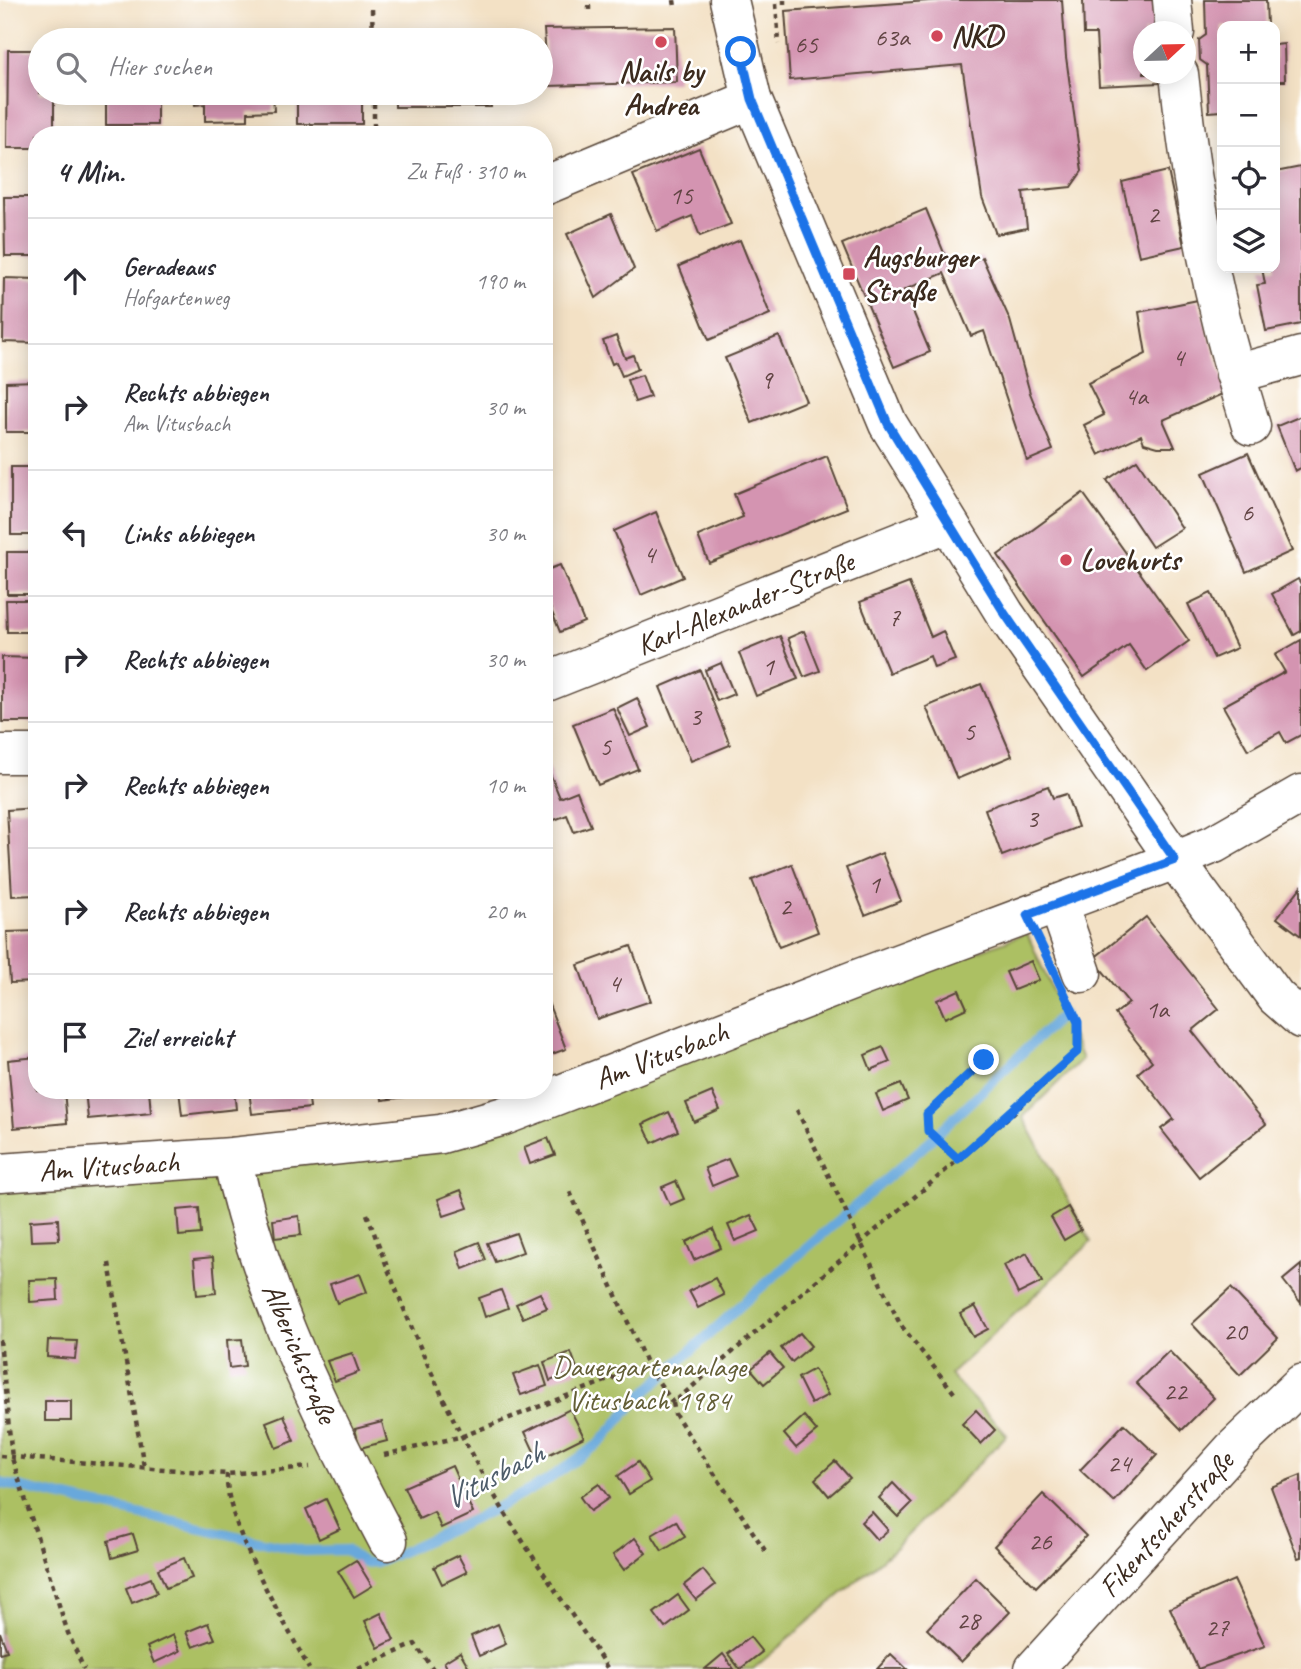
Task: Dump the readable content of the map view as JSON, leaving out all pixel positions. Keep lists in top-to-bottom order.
{
  "streets": {
    "street": [
      "Karl-Alexander-Straße",
      "Am Vitusbach",
      "Alberichstraße",
      "Fikentscherstraße"
    ]
  },
  "crossings": [
    ["Am Vitusbach", "Alberichstraße"]
  ],
  "water": ["Vitusbach"],
  "parks": ["Dauergartenanlage Vitusbach 1984"],
  "places": {
    "other": ["NKD", "Nails by Andrea", "Lovehurts"],
    "transit": ["Augsburger Straße"]
  },
  "house_numbers": [
    "63a",
    "65",
    "15",
    "2",
    "4",
    "9",
    "4a",
    "6",
    "4",
    "7",
    "1",
    "3",
    "5",
    "5",
    "3",
    "1",
    "2",
    "4",
    "1a",
    "20",
    "22",
    "24",
    "26",
    "28",
    "27"
  ],
  "north": "right",
  "page": {
    "map_buttons": ["+", "−"],
    "search": "Hier suchen",
    "heading": ["4 Min.", "Zu Fuß · 310 m"],
    "list": [
      ["Geradeaus", "Hofgartenweg", "190 m"],
      ["Rechts abbiegen", "Am Vitusbach", "30 m"],
      ["Links abbiegen", "30 m"],
      ["Rechts abbiegen", "30 m"],
      ["Rechts abbiegen", "10 m"],
      ["Rechts abbiegen", "20 m"],
      "Ziel erreicht"
    ]
  }
}
